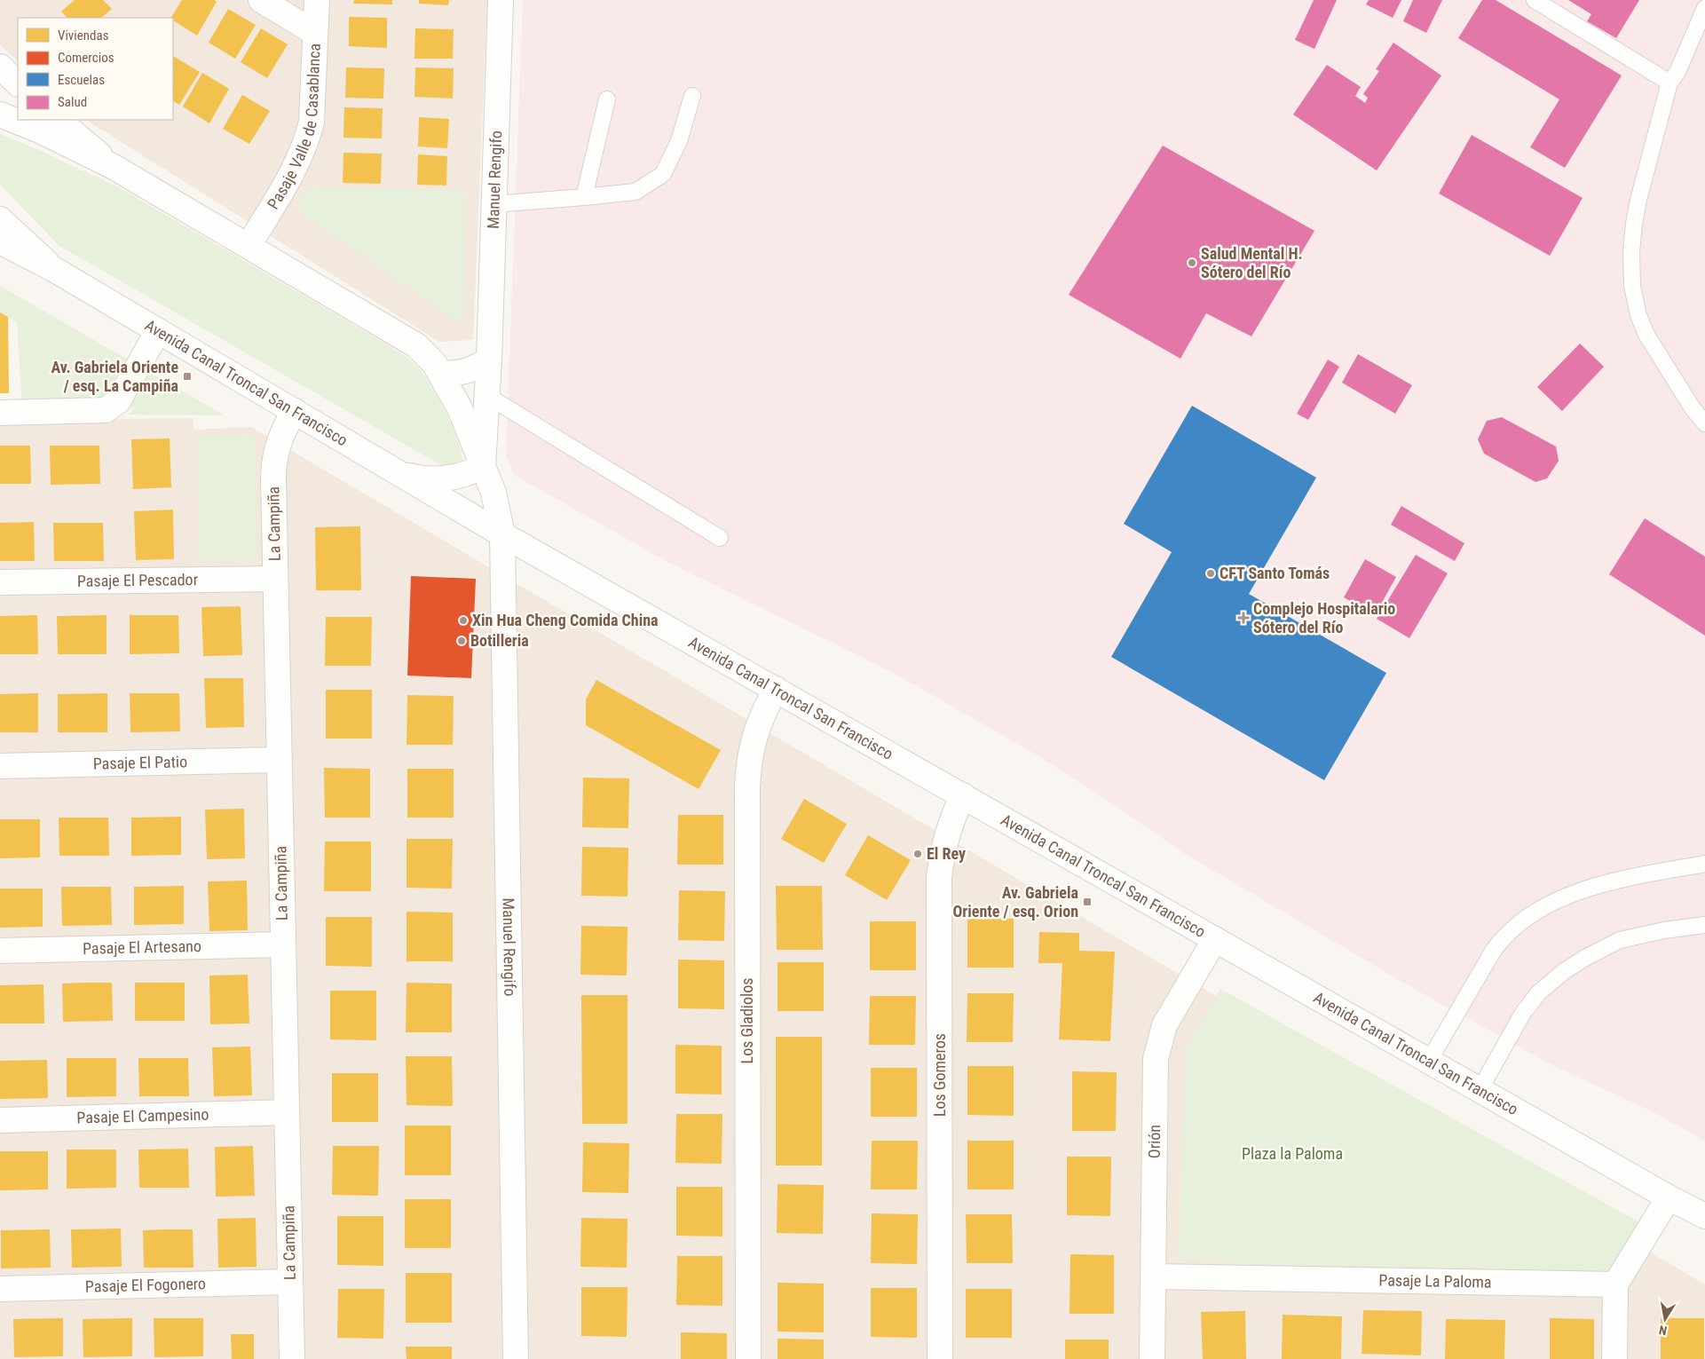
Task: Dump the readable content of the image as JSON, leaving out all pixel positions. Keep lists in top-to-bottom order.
{
  "streets": {
    "street": [
      "Pasaje Valle de Casablanca",
      "Manuel Rengifo",
      "Avenida Canal Troncal San Francisco",
      "La Campiña",
      "Pasaje El Pescador",
      "Pasaje El Patio",
      "Pasaje El Artesano",
      "Los Gladiolos",
      "Los Gomeros",
      "Pasaje El Campesino",
      "Orión",
      "Pasaje La Paloma",
      "Pasaje El Fogonero"
    ]
  },
  "crossings": [
    ["Manuel Rengifo", "Avenida Canal Troncal San Francisco"],
    ["Avenida Canal Troncal San Francisco", "La Campiña"],
    ["Avenida Canal Troncal San Francisco", "Los Gladiolos"],
    ["Avenida Canal Troncal San Francisco", "Los Gomeros"],
    ["Avenida Canal Troncal San Francisco", "Orión"],
    ["La Campiña", "Pasaje El Pescador"],
    ["La Campiña", "Pasaje El Patio"],
    ["La Campiña", "Pasaje El Artesano"],
    ["La Campiña", "Pasaje El Campesino"],
    ["La Campiña", "Pasaje El Fogonero"],
    ["Orión", "Pasaje La Paloma"]
  ],
  "parks": ["Plaza la Paloma"],
  "places": {
    "other": [
      "Salud Mental H. Sótero del Río",
      "CFT Santo Tomás",
      "Xin Hua Cheng Comida China",
      "Botilleria",
      "El Rey"
    ],
    "transit": ["Av. Gabriela Oriente / esq. La Campiña", "Av. Gabriela Oriente / esq. Orion"],
    "health": ["Complejo Hospitalario Sótero del Río"]
  },
  "legend": [
    "Viviendas",
    "Comercios",
    "Escuelas",
    "Salud"
  ],
  "north": "bottom"
}
